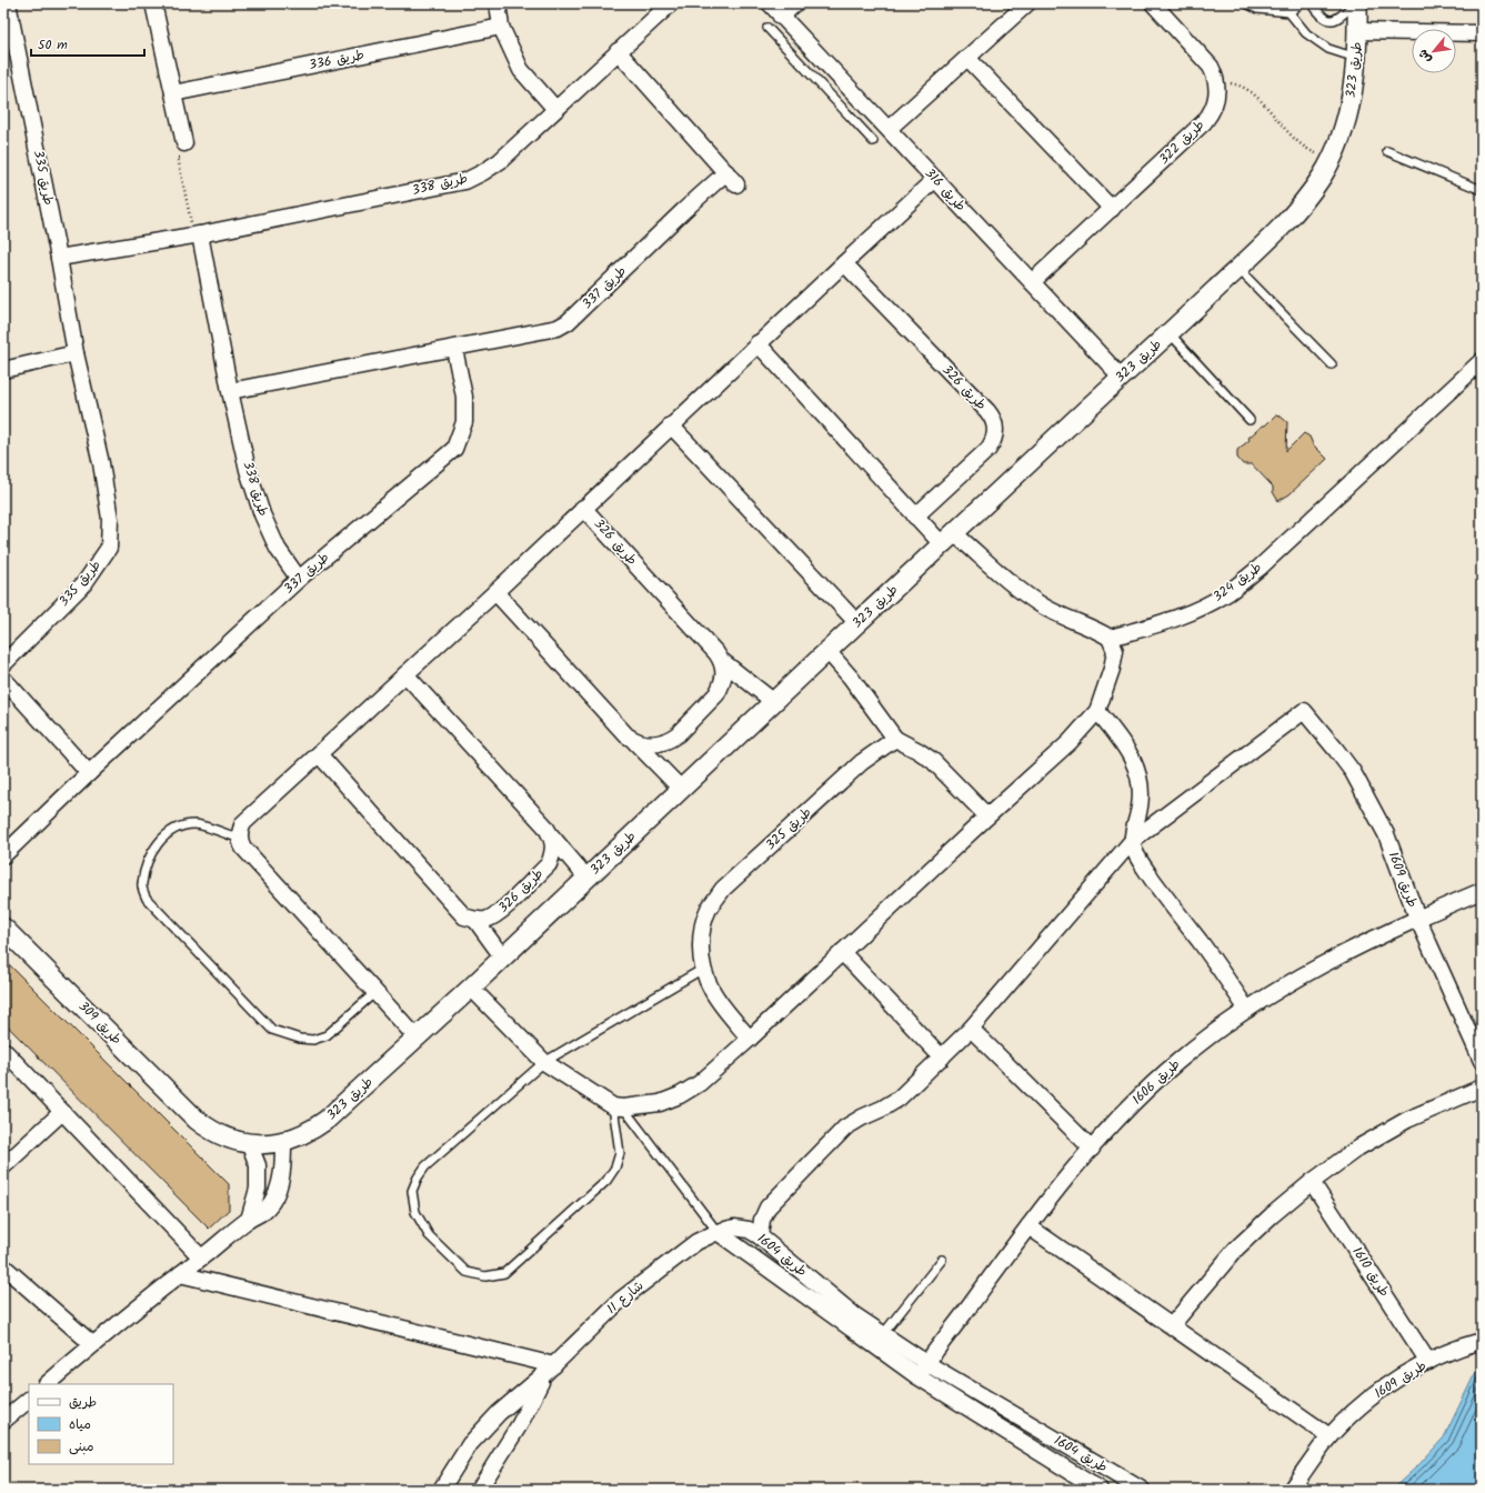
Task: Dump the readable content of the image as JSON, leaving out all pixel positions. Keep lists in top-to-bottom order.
{
  "streets": {
    "street": [
      "طريق 336",
      "طريق 323",
      "طريق 322",
      "طريق 335",
      "طريق 338",
      "طريق 316",
      "طريق 337",
      "طريق 326",
      "طريق 324",
      "طريق 325",
      "طريق 1609",
      "طريق 309",
      "طريق 1606",
      "طريق 1604",
      "طريق 1610",
      "شارع 11"
    ]
  },
  "crossings": [
    ["طريق 323", "طريق 316"],
    ["طريق 323", "طريق 326"],
    ["طريق 323", "طريق 309"],
    ["طريق 322", "طريق 316"],
    ["طريق 335", "طريق 338"],
    ["طريق 338", "طريق 337"],
    ["طريق 316", "طريق 326"],
    ["طريق 1609", "طريق 1606"],
    ["طريق 1609", "طريق 1610"],
    ["طريق 1606", "طريق 1604"],
    ["طريق 1604", "شارع 11"]
  ],
  "legend": ["طريق", "مياه", "مبنى"],
  "scale_bar": "50 m",
  "north": "bottom left"
}
